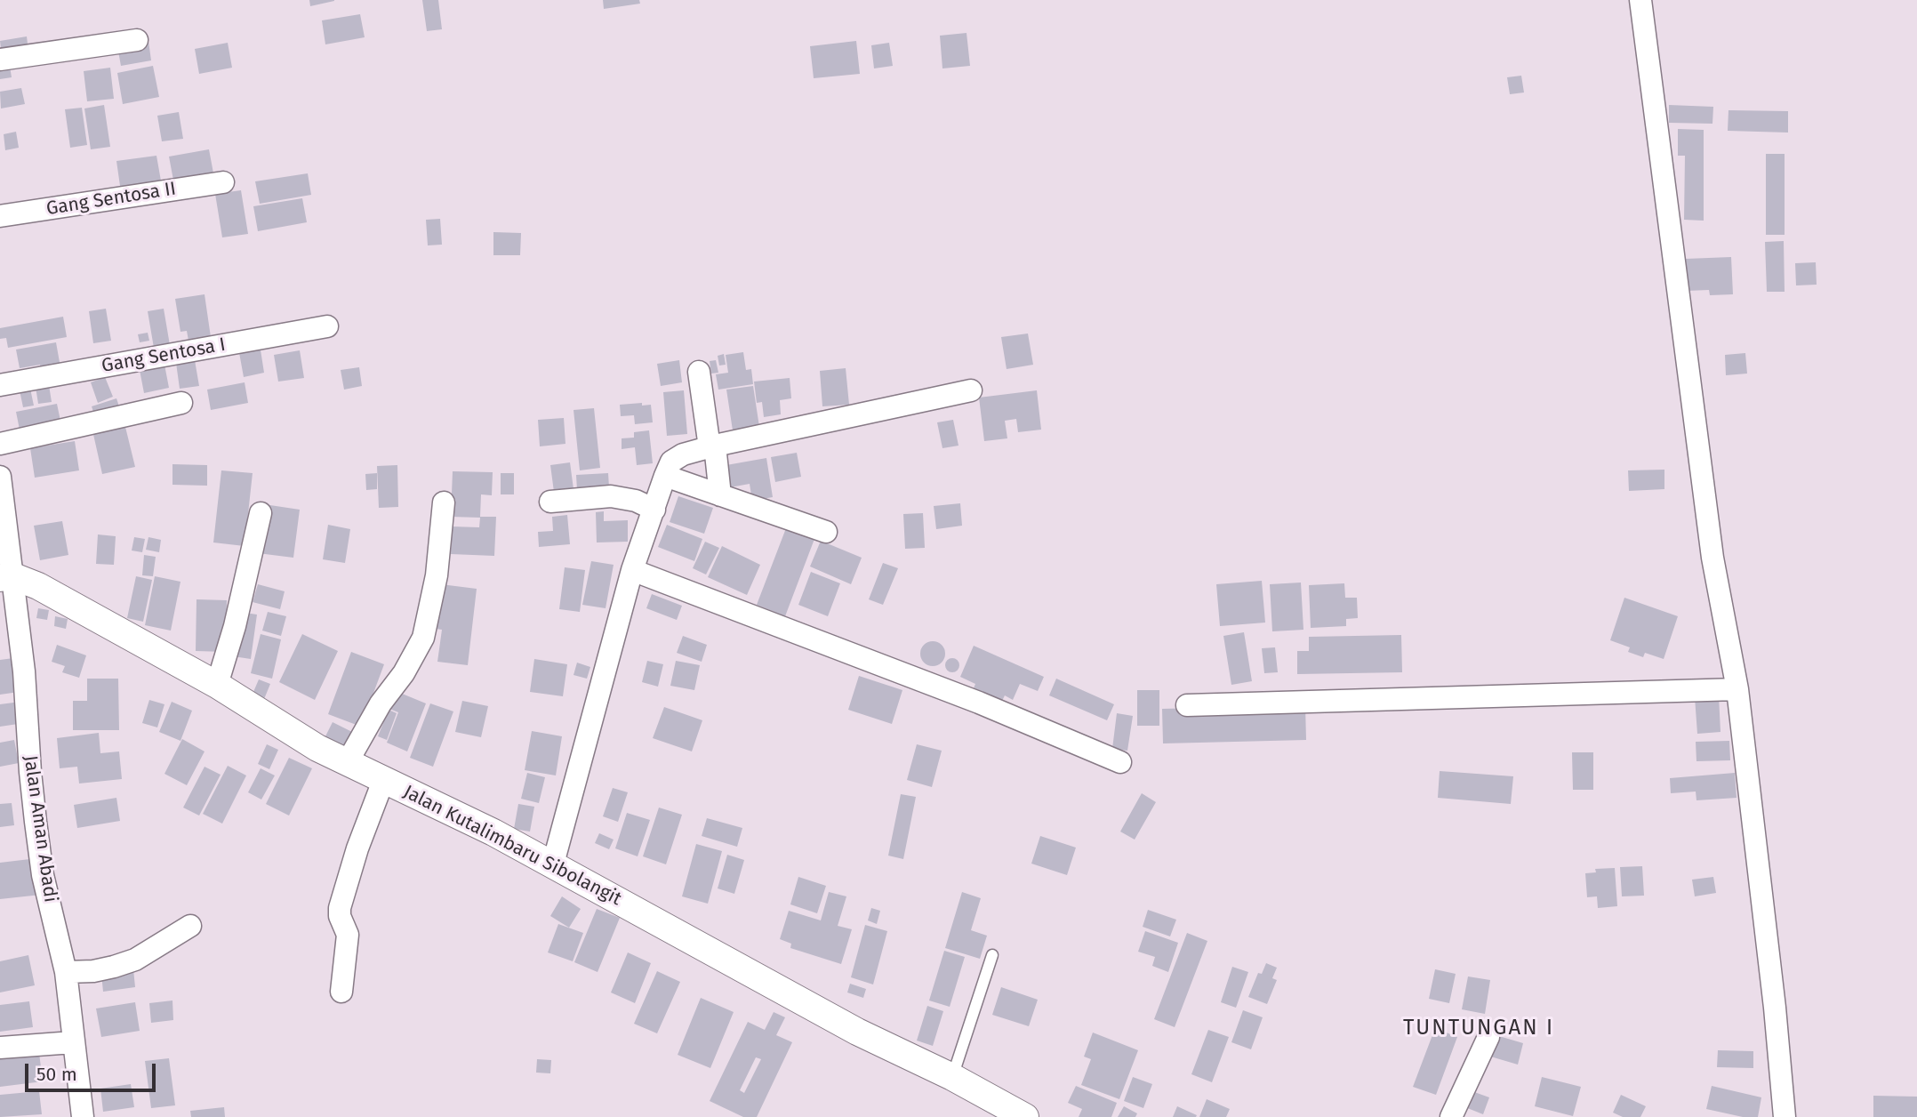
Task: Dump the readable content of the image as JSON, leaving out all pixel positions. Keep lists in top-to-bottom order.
{
  "streets": {
    "street": [
      "Gang Sentosa II",
      "Gang Sentosa I",
      "Jalan Aman Abadi",
      "Jalan Kutalimbaru Sibolangit"
    ]
  },
  "crossings": [
    ["Jalan Aman Abadi", "Jalan Kutalimbaru Sibolangit"]
  ],
  "districts": ["TUNTUNGAN I"],
  "scale_bar": "50 m"
}
